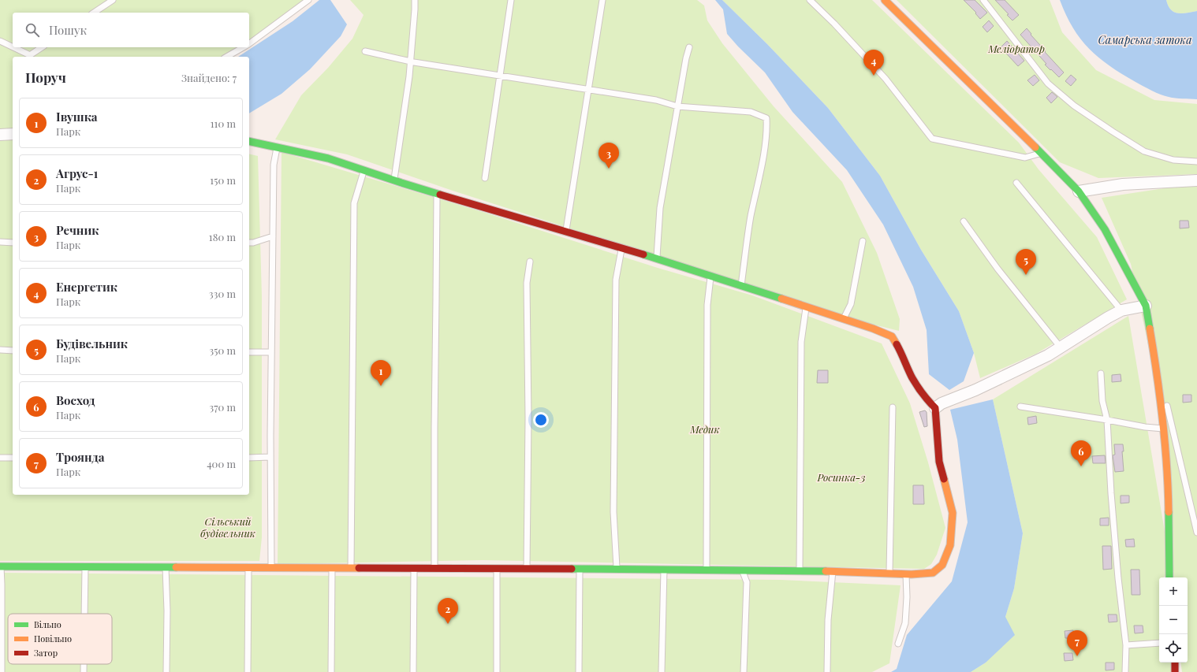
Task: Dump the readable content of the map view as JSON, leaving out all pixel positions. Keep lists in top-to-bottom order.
{
  "water": ["Самарська затока"],
  "parks": [
    "Меліоратор",
    "Медик",
    "Росинка-3",
    "Сільський будівельник"
  ],
  "legend": ["Вільно", "Повільно", "Затор"],
  "page": {
    "search": "Пошук",
    "pins": [
      "4",
      "3",
      "5",
      "1",
      "6",
      "2",
      "7"
    ],
    "heading": ["Поруч", "Знайдено: 7"],
    "list": [
      {
        "mark": "1",
        "name": "Івушка",
        "note": "Парк",
        "value": "110 m"
      },
      {
        "mark": "2",
        "name": "Агрус-1",
        "note": "Парк",
        "value": "150 m"
      },
      {
        "mark": "3",
        "name": "Речник",
        "note": "Парк",
        "value": "180 m"
      },
      {
        "mark": "4",
        "name": "Енергетик",
        "note": "Парк",
        "value": "330 m"
      },
      {
        "mark": "5",
        "name": "Будівельник",
        "note": "Парк",
        "value": "350 m"
      },
      {
        "mark": "6",
        "name": "Восход",
        "note": "Парк",
        "value": "370 m"
      },
      {
        "mark": "7",
        "name": "Троянда",
        "note": "Парк",
        "value": "400 m"
      }
    ],
    "map_buttons": ["+", "−"]
  }
}
